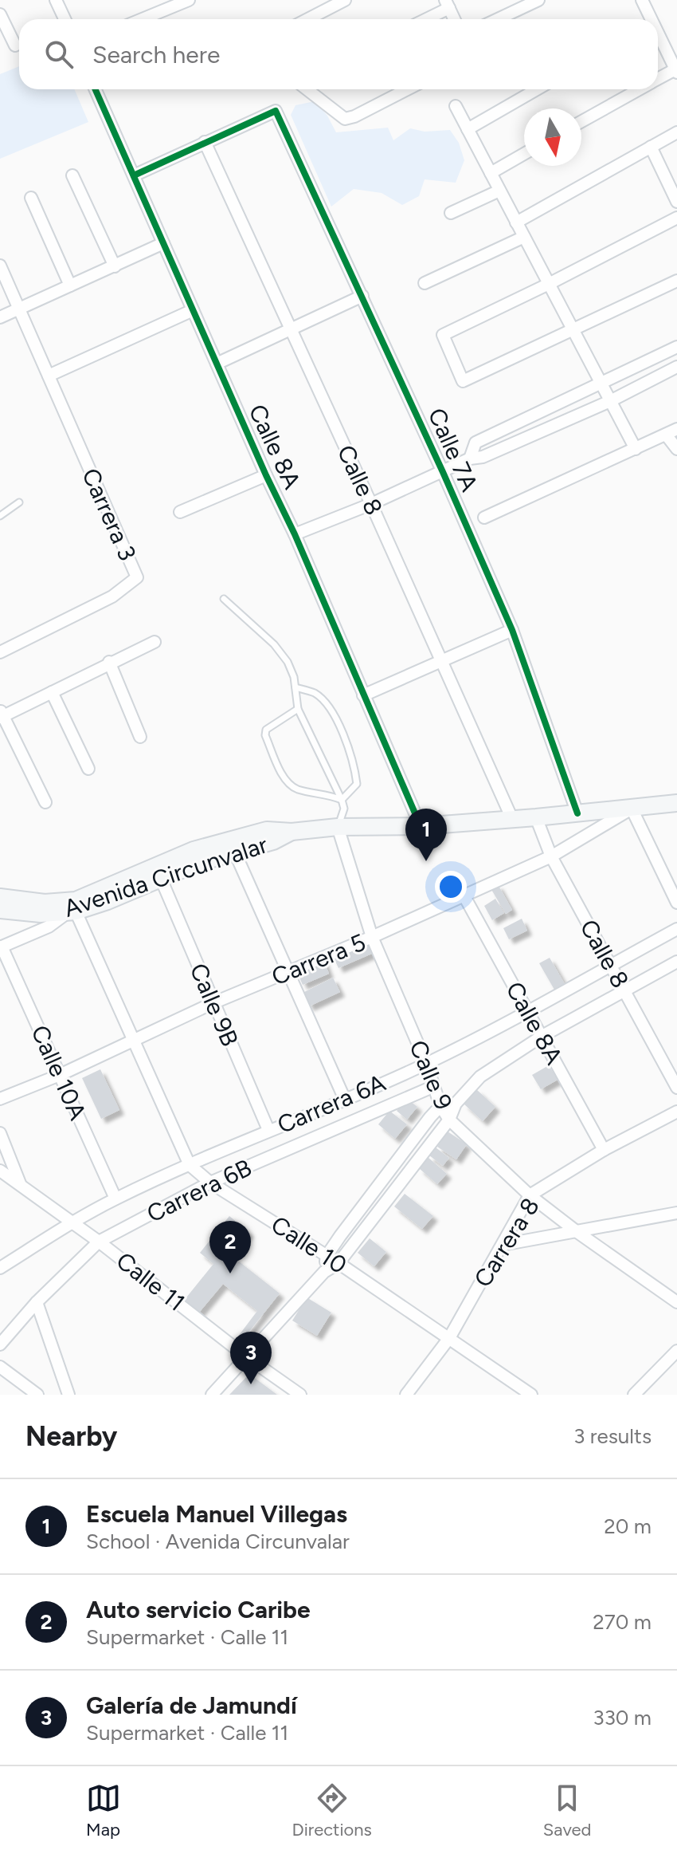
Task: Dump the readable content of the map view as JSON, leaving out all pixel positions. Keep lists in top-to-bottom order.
{
  "streets": {
    "main road": ["Avenida Circunvalar"],
    "street": [
      "Calle 8A",
      "Calle 7A",
      "Calle 8",
      "Carrera 3",
      "Carrera 5",
      "Calle 9B",
      "Calle 10A",
      "Calle 9",
      "Carrera 6A",
      "Carrera 6B",
      "Carrera 8",
      "Calle 10",
      "Calle 11"
    ]
  },
  "crossings": [
    ["Calle 8A", "Avenida Circunvalar"],
    ["Calle 8A", "Carrera 5"],
    ["Calle 8A", "Carrera 6A"],
    ["Calle 8A", "Carrera 8"],
    ["Calle 7A", "Calle 8"],
    ["Calle 7A", "Avenida Circunvalar"],
    ["Calle 8", "Avenida Circunvalar"],
    ["Calle 8", "Carrera 5"],
    ["Calle 8", "Carrera 6A"],
    ["Avenida Circunvalar", "Carrera 5"],
    ["Avenida Circunvalar", "Calle 9B"],
    ["Avenida Circunvalar", "Calle 9"],
    ["Avenida Circunvalar", "Calle 10"],
    ["Carrera 5", "Calle 9B"],
    ["Carrera 5", "Calle 10A"],
    ["Carrera 5", "Calle 9"],
    ["Carrera 5", "Calle 10"],
    ["Calle 9B", "Carrera 6A"],
    ["Calle 10A", "Carrera 6A"],
    ["Calle 9", "Carrera 6A"],
    ["Calle 9", "Carrera 6B"],
    ["Calle 9", "Carrera 8"],
    ["Carrera 6A", "Calle 10"],
    ["Carrera 6A", "Calle 11"],
    ["Carrera 6B", "Calle 10"],
    ["Carrera 6B", "Calle 11"],
    ["Carrera 8", "Calle 10"]
  ],
  "north": "bottom",
  "page": {
    "search": "Search here",
    "pins": ["1", "2", "3"],
    "heading": ["Nearby", "3 results"],
    "list": [
      {
        "mark": "1",
        "name": "Escuela Manuel Villegas",
        "note": "School · Avenida Circunvalar",
        "value": "20 m"
      },
      {
        "mark": "2",
        "name": "Auto servicio Caribe",
        "note": "Supermarket · Calle 11",
        "value": "270 m"
      },
      {
        "mark": "3",
        "name": "Galería de Jamundí",
        "note": "Supermarket · Calle 11",
        "value": "330 m"
      }
    ],
    "nav": ["Map", "Directions", "Saved"]
  }
}
